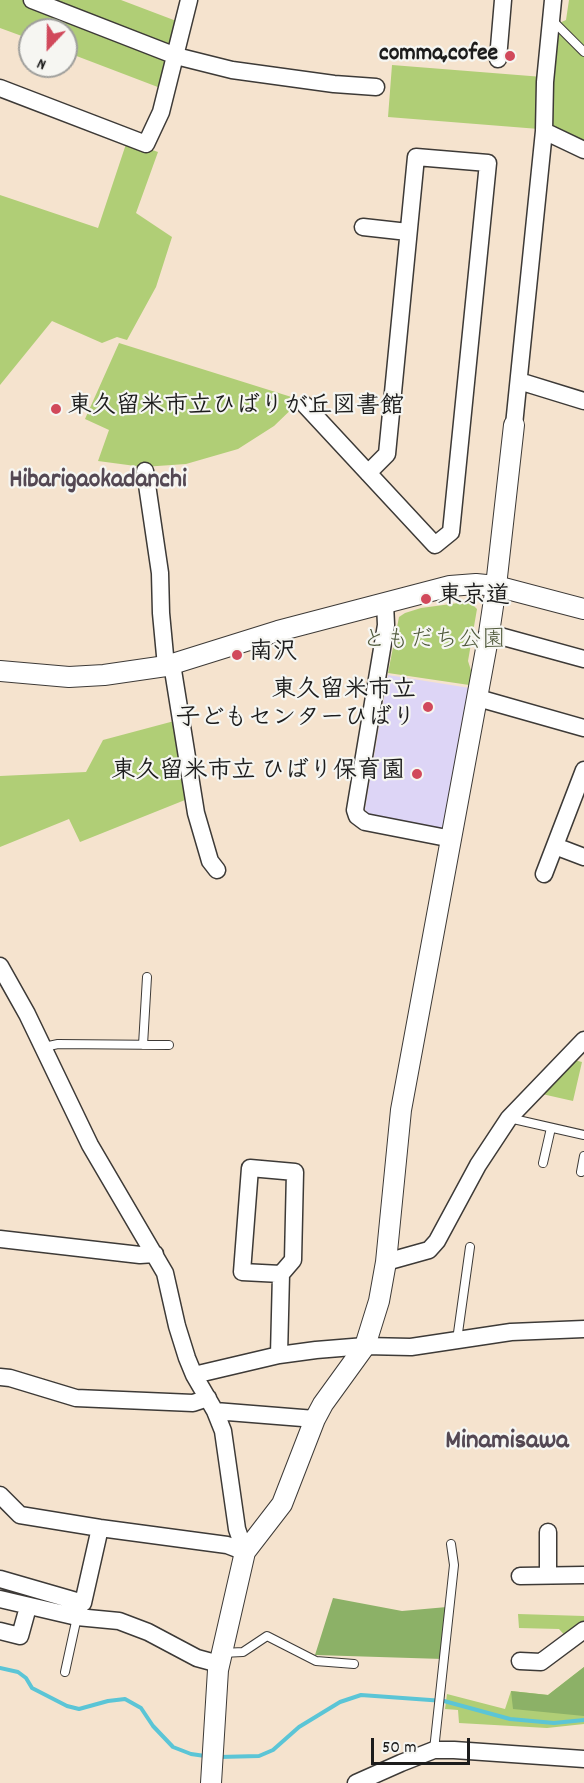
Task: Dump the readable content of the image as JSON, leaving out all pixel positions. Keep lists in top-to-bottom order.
{
  "districts": ["Hibarigaokadanchi", "Minamisawa"],
  "parks": ["ともだち公園"],
  "places": [
    "comma,cofee",
    "東久留米市立ひばりが丘図書館",
    "東京道",
    "南沢",
    "東久留米市立 子どもセンターひばり",
    "東久留米市立 ひばり保育園"
  ],
  "scale_bar": "50 m",
  "north": "bottom"
}
